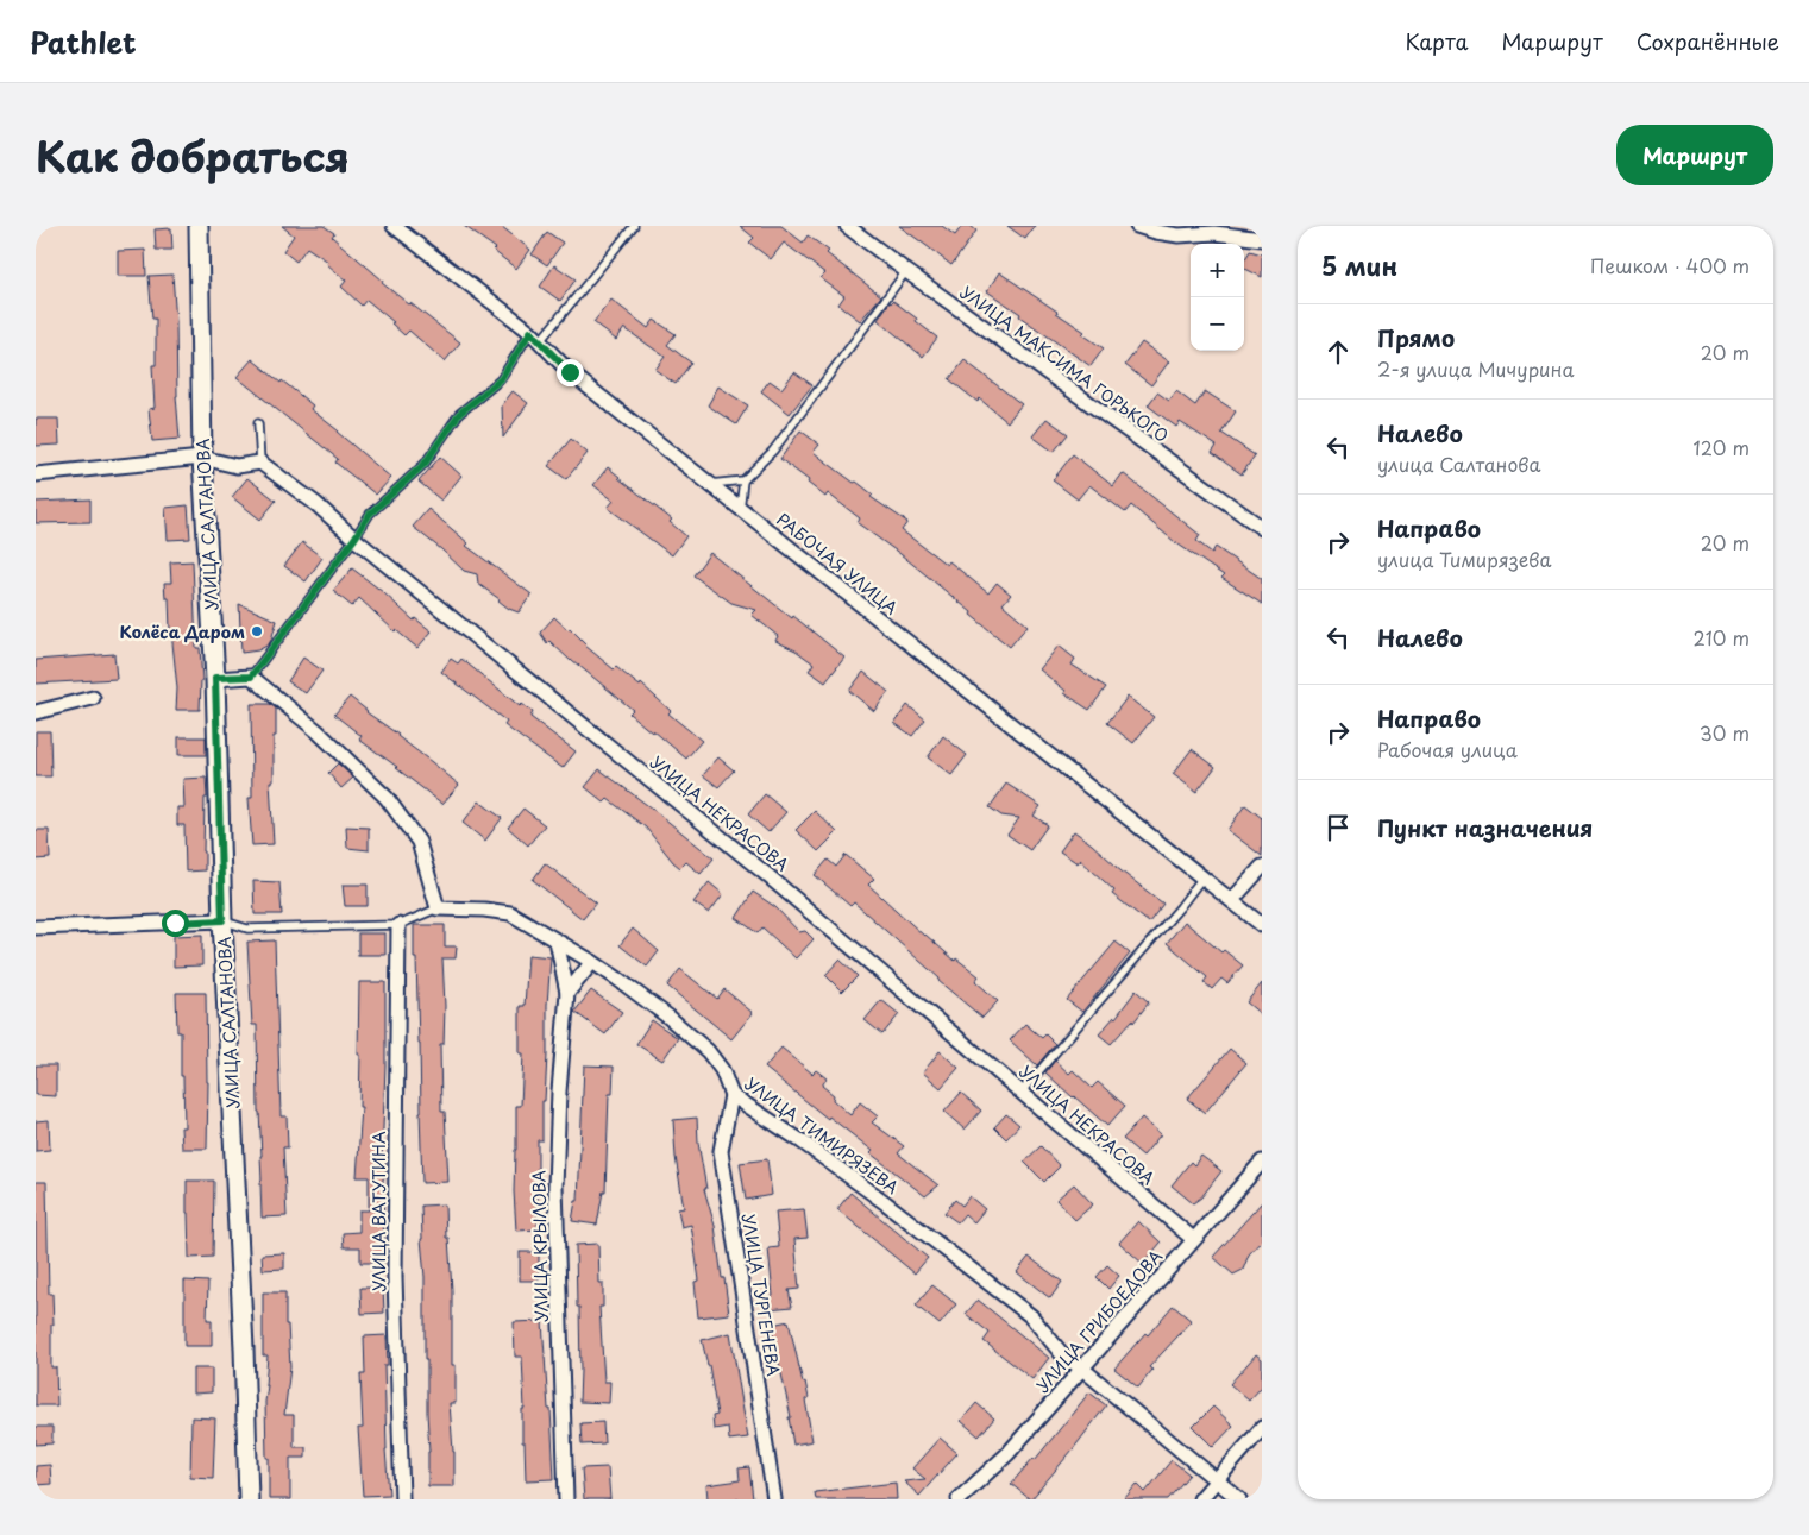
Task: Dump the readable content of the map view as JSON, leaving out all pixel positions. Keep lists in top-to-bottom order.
{
  "streets": {
    "main road": ["УЛИЦА САЛТАНОВА"],
    "street": [
      "УЛИЦА МАКСИМА ГОРЬКОГО",
      "РАБОЧАЯ УЛИЦА",
      "УЛИЦА НЕКРАСОВА",
      "УЛИЦА ТИМИРЯЗЕВА",
      "УЛИЦА ВАТУТИНА",
      "УЛИЦА КРЫЛОВА",
      "УЛИЦА ТУРГЕНЕВА",
      "УЛИЦА ГРИБОЕДОВА"
    ]
  },
  "crossings": [
    ["УЛИЦА НЕКРАСОВА", "УЛИЦА ГРИБОЕДОВА"],
    ["УЛИЦА ТИМИРЯЗЕВА", "УЛИЦА КРЫЛОВА"],
    ["УЛИЦА ТИМИРЯЗЕВА", "УЛИЦА ТУРГЕНЕВА"],
    ["УЛИЦА ТИМИРЯЗЕВА", "УЛИЦА ГРИБОЕДОВА"]
  ],
  "places": ["Колёса Даром"],
  "page": {
    "header": "Pathlet",
    "nav": ["Карта", "Маршрут", "Сохранённые"],
    "title": "Как добраться",
    "buttons": "Маршрут",
    "heading": ["5 мин", "Пешком · 400 m"],
    "map_buttons": ["+", "−"],
    "list": [
      ["Прямо", "2-я улица Мичурина", "20 m"],
      ["Налево", "улица Салтанова", "120 m"],
      ["Направо", "улица Тимирязева", "20 m"],
      ["Налево", "210 m"],
      ["Направо", "Рабочая улица", "30 m"],
      "Пункт назначения"
    ]
  }
}
